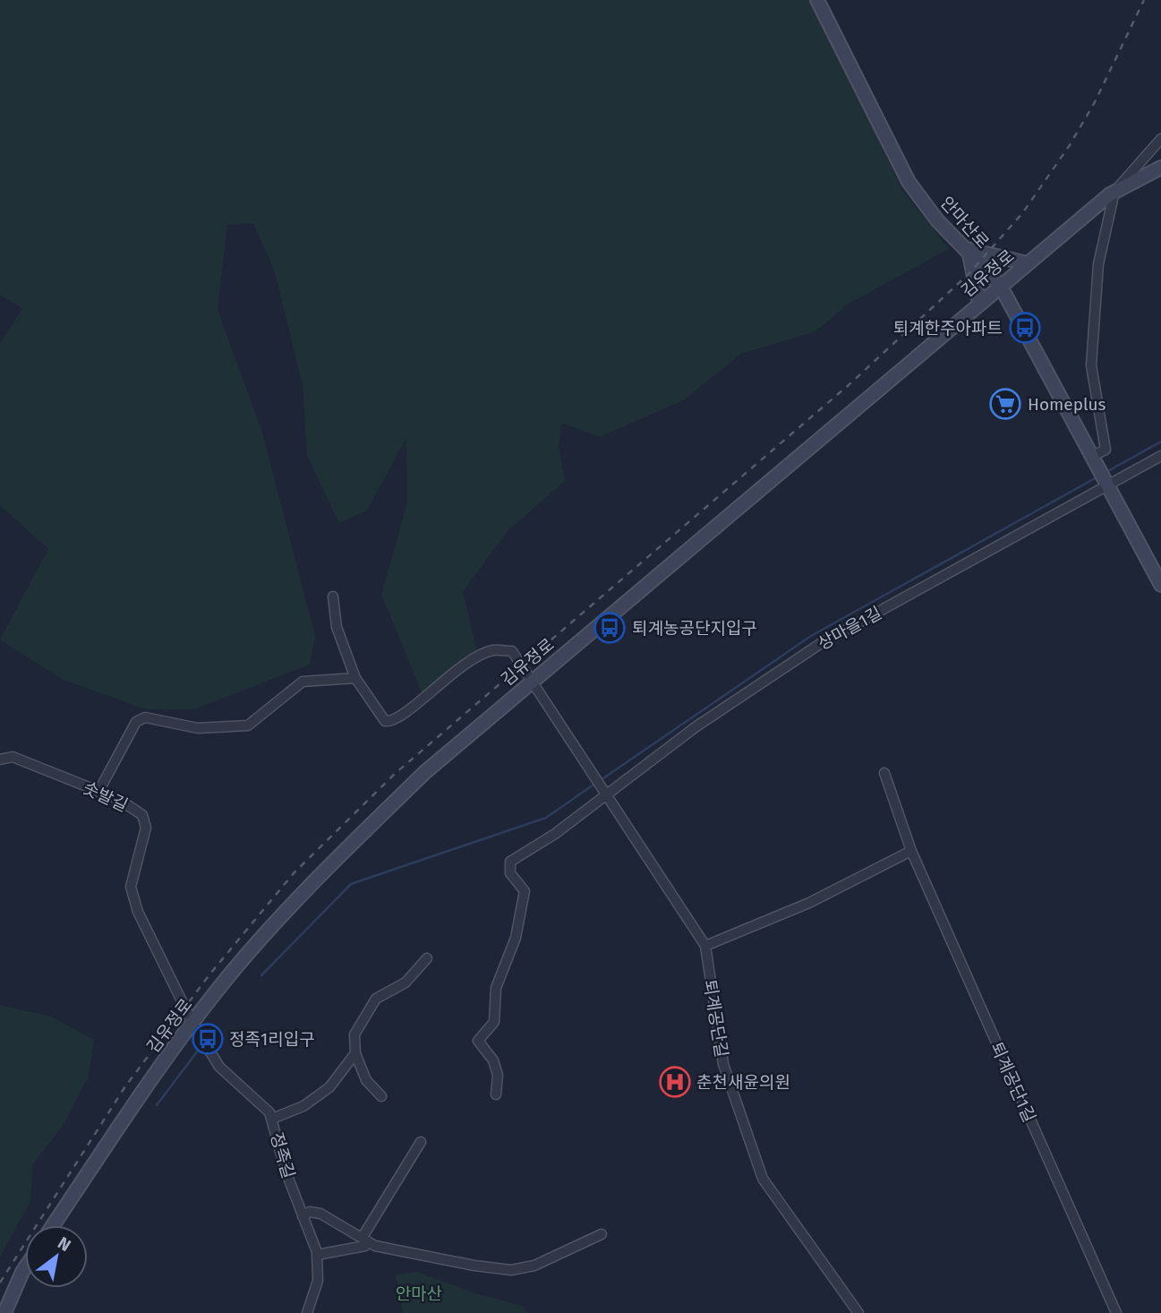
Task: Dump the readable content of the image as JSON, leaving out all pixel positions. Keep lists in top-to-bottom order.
{
  "streets": {
    "street": [
      "안마산로",
      "김유정로",
      "상마을1길",
      "솟발길",
      "퇴계공단길",
      "퇴계공단1길",
      "정족길"
    ]
  },
  "crossings": [
    ["안마산로", "김유정로"],
    ["안마산로", "상마을1길"],
    ["김유정로", "솟발길"],
    ["김유정로", "퇴계공단길"],
    ["김유정로", "정족길"],
    ["상마을1길", "퇴계공단길"],
    ["솟발길", "정족길"]
  ],
  "parks": ["안마산"],
  "places": {
    "bus stop": ["퇴계한주아파트", "퇴계농공단지입구", "정족1리입구"],
    "supermarket": ["Homeplus"],
    "hospital": ["춘천새윤의원"]
  },
  "north": "top right"
}
